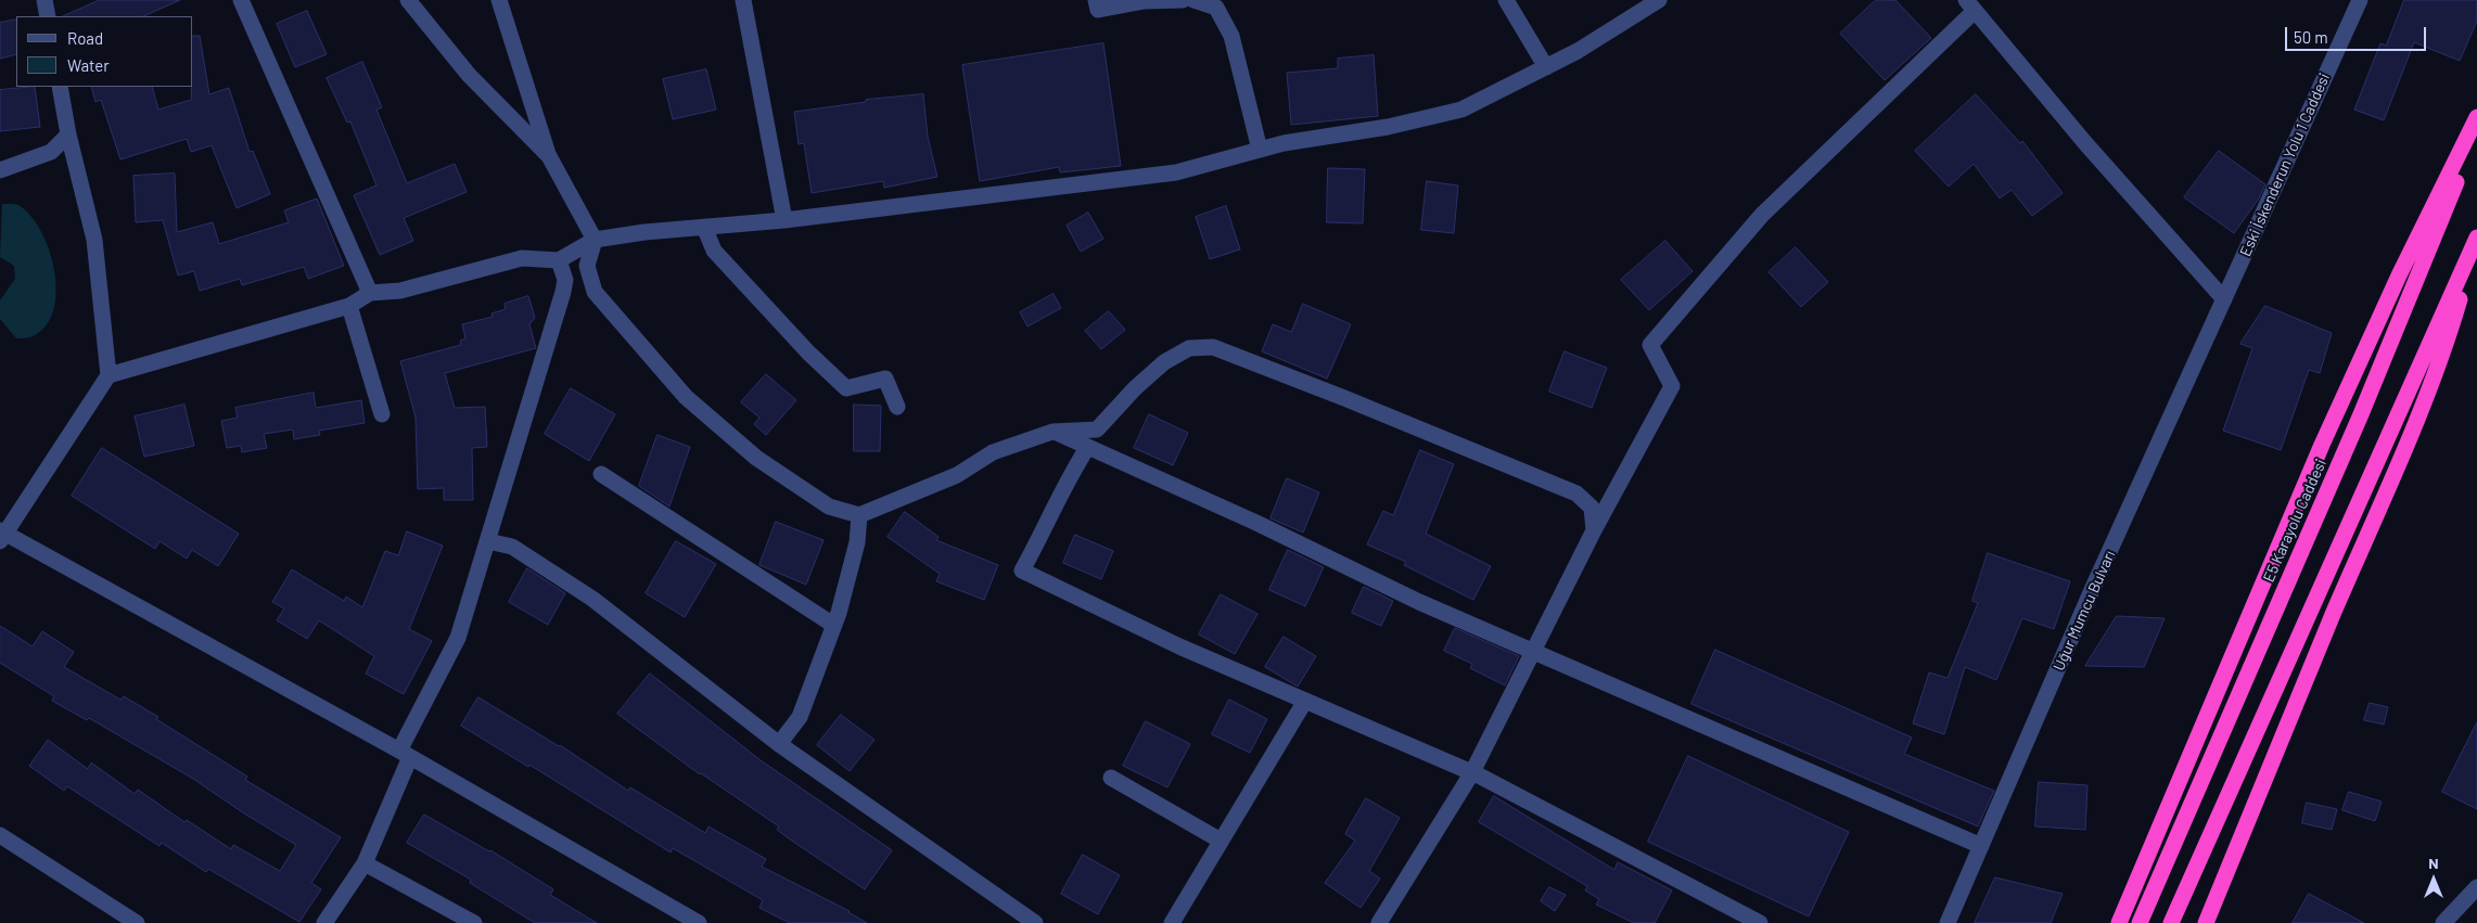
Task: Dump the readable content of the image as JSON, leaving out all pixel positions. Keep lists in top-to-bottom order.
{
  "streets": {
    "highway": ["E5 Karayolu Caddesi"],
    "street": ["Eski İskenderun Yolu 1 Caddesi", "Uğur Mumcu Bulvarı"]
  },
  "crossings": [
    ["Eski İskenderun Yolu 1 Caddesi", "Uğur Mumcu Bulvarı"]
  ],
  "legend": ["Road", "Water"],
  "scale_bar": "50 m",
  "north": "top"
}
